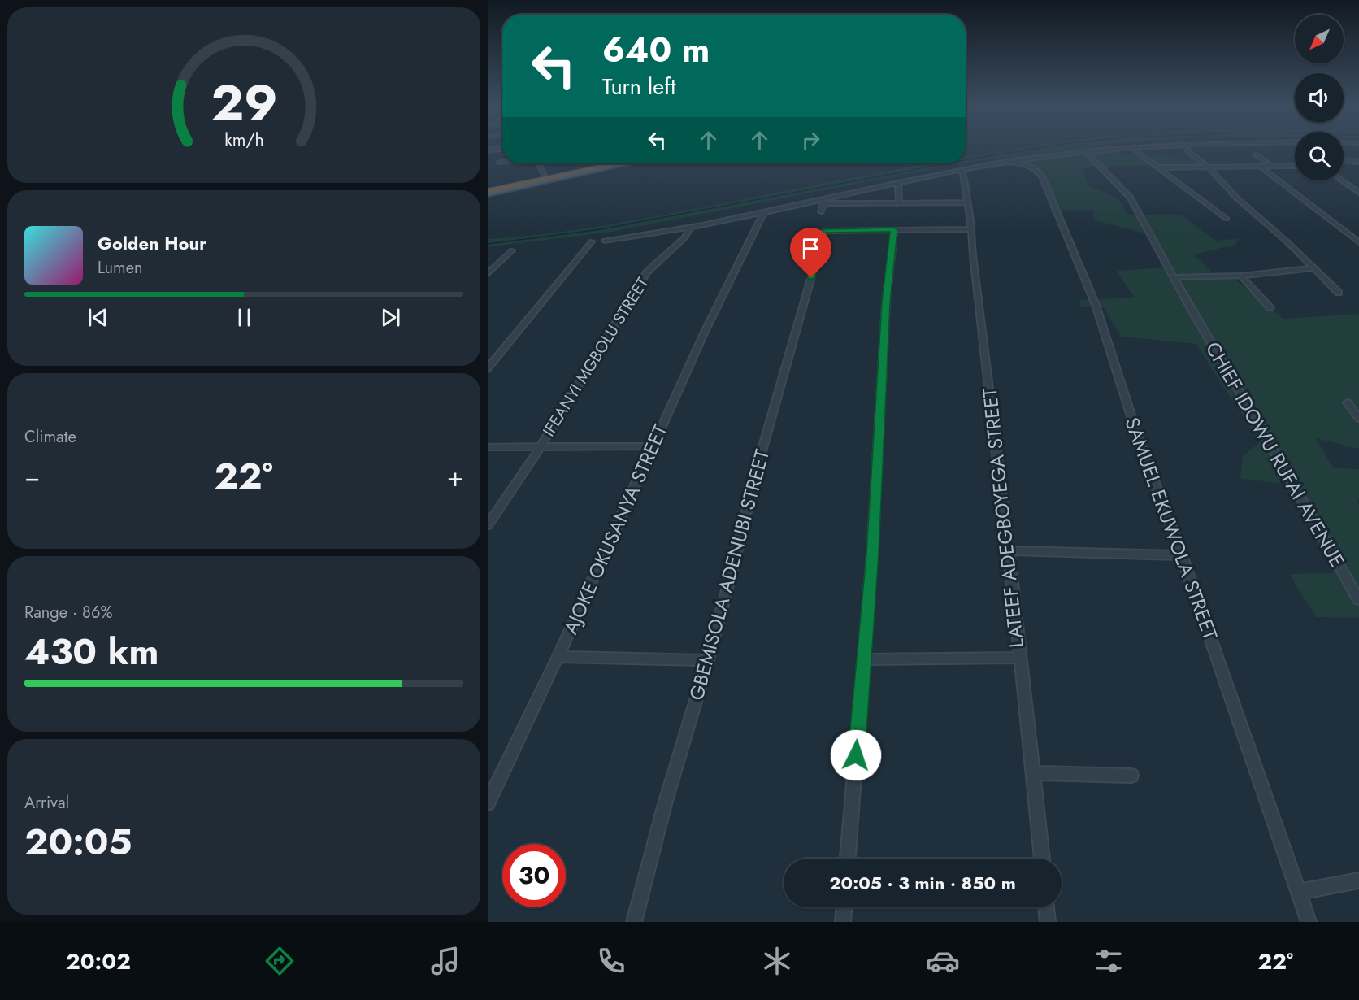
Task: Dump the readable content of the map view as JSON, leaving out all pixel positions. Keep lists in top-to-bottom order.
{
  "streets": {
    "street": [
      "IFEANYI MGBOLU STREET",
      "CHIEF IDOWU RUFAI AVENUE",
      "LATEEF ADEGBOYEGA STREET",
      "SAMUEL EKUWOLA STREET",
      "AJOKE OKUSANYA STREET",
      "GBEMISOLA ADENUBI STREET"
    ]
  },
  "north": "bottom left",
  "page": {
    "turn": ["640 m", "Turn left"],
    "song": ["Golden Hour", "Lumen"],
    "tile": [
      "Climate",
      ["Range · 86%", "430 km"],
      ["Arrival", "20:05"]
    ],
    "heat": ["−", "22°", "+"],
    "limit": "30",
    "trip": "20:05 · 3 min · 850 m",
    "tabs": ["20:02", "22°"],
    "gauge": ["29", "km/h"]
  }
}
